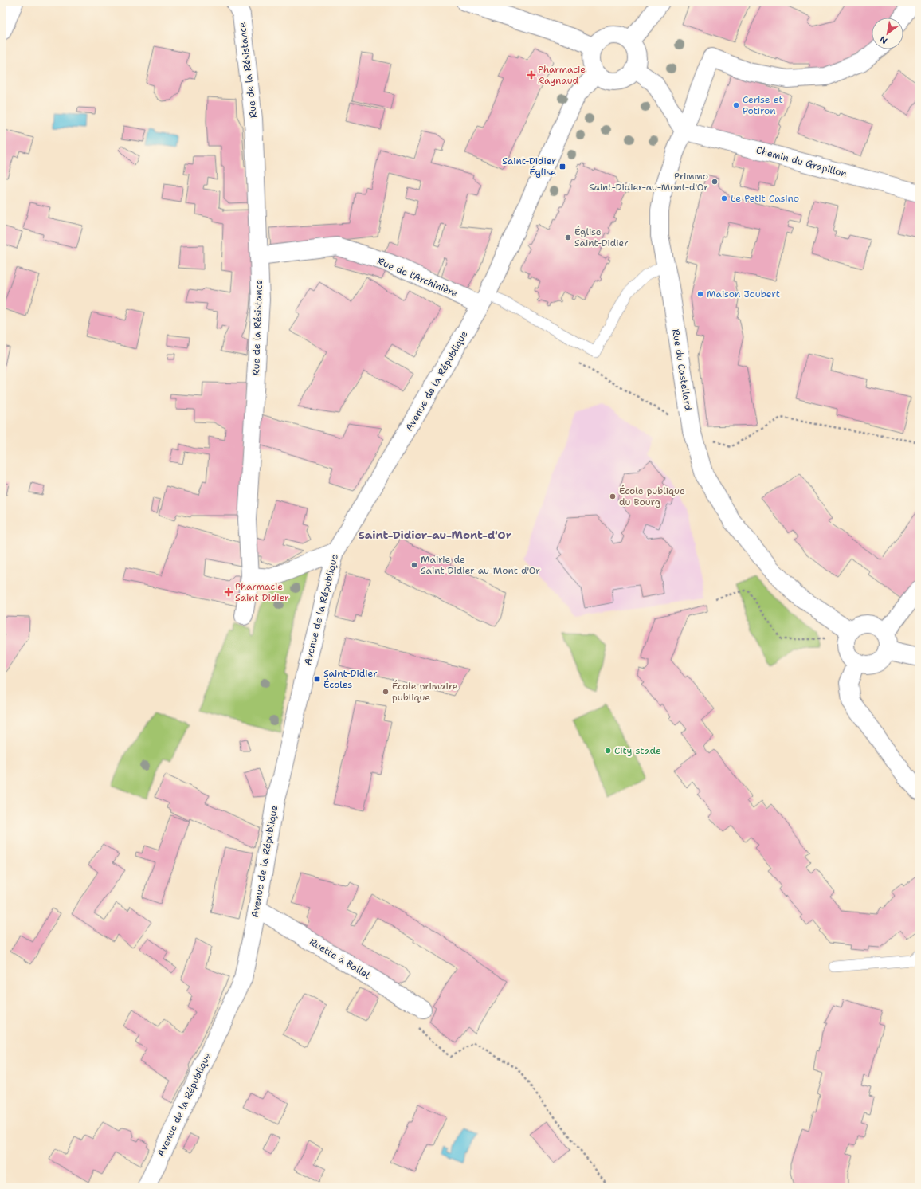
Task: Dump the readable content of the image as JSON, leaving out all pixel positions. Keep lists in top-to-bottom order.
{
  "streets": {
    "street": [
      "Rue de la Résistance",
      "Chemin du Grapillon",
      "Rue de l'Archinière",
      "Rue du Castellard",
      "Avenue de la République",
      "Ruette à Ballet"
    ]
  },
  "crossings": [
    ["Rue de la Résistance", "Rue de l'Archinière"],
    ["Chemin du Grapillon", "Rue du Castellard"],
    ["Rue de l'Archinière", "Avenue de la République"],
    ["Avenue de la République", "Ruette à Ballet"]
  ],
  "districts": ["Saint-Didier-au-Mont-d'Or"],
  "places": {
    "health": ["Pharmacie Raynaud", "Pharmacie Saint-Didier"],
    "other": [
      "Cerise et Potiron",
      "Primmo Saint-Didier-au-Mont-d'Or",
      "Le Petit Casino",
      "Église Saint-Didier",
      "Maison Joubert",
      "École publique du Bourg",
      "Mairie de Saint-Didier-au-Mont-d'Or",
      "École primaire publique",
      "City stade"
    ],
    "transit": ["Saint-Didier Église", "Saint-Didier Écoles"]
  },
  "north": "bottom left"
}
